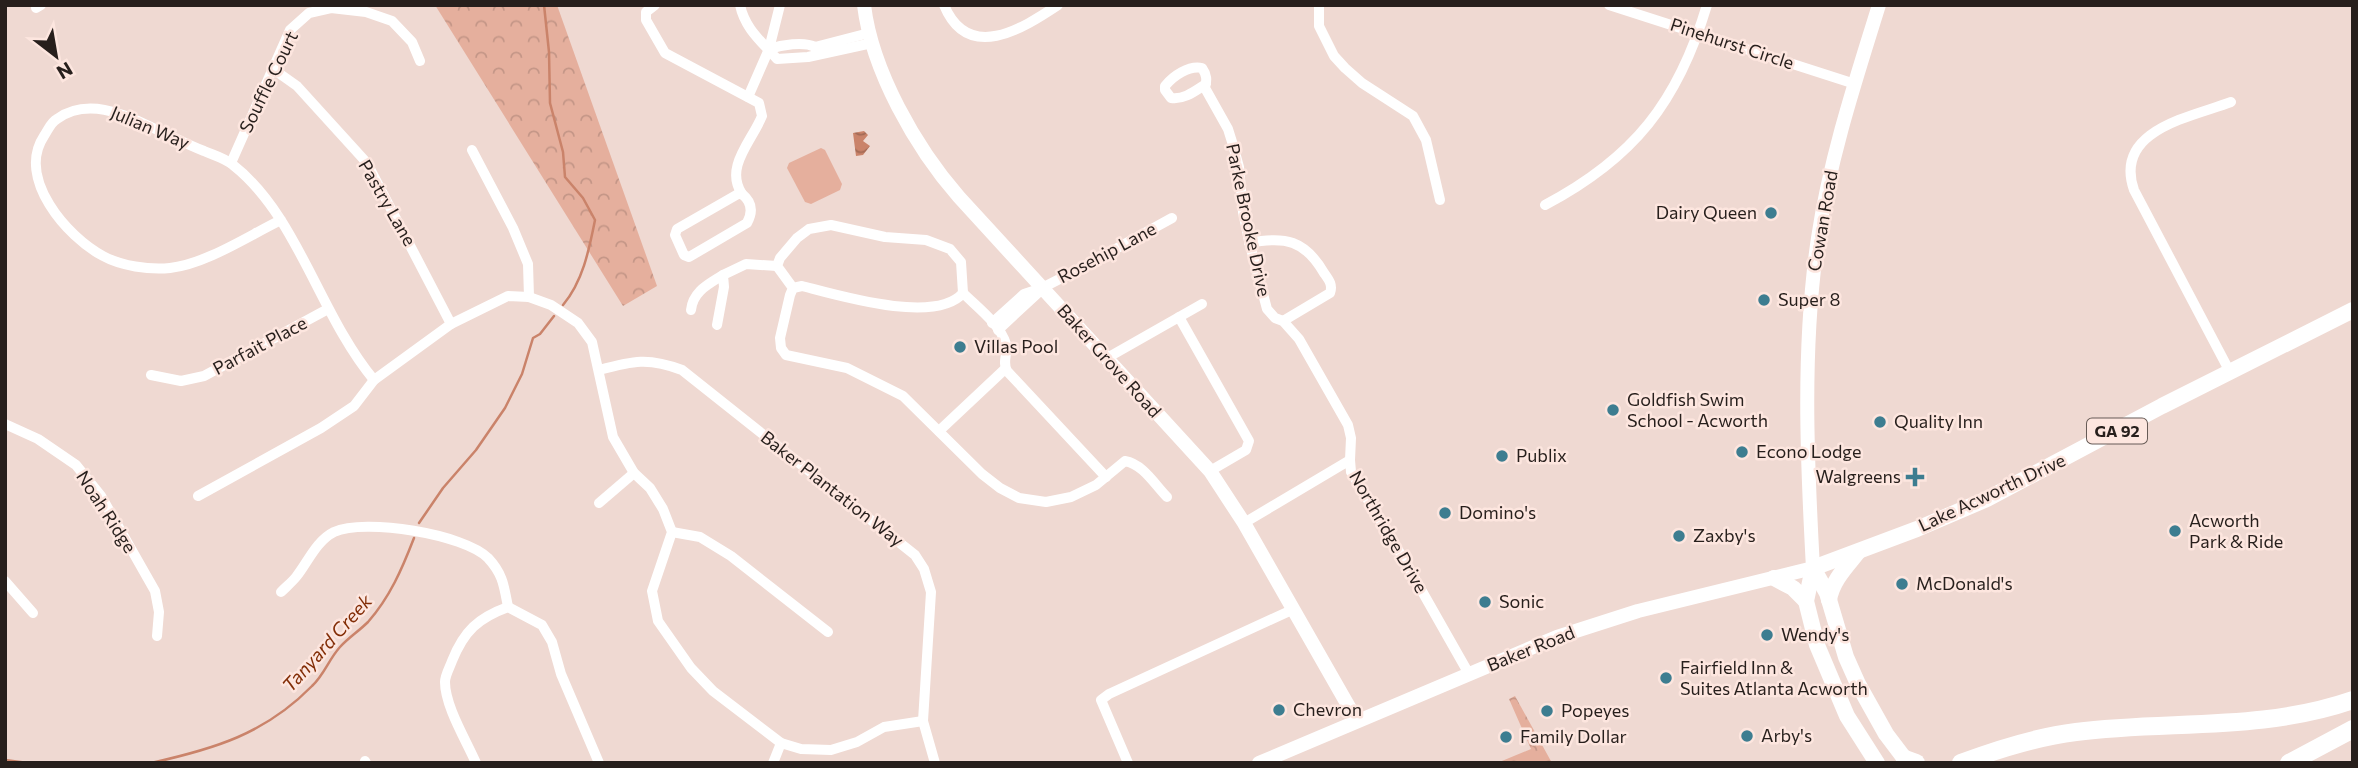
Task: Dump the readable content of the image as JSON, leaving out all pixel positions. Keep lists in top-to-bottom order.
{
  "streets": {
    "main road": [
      "Cowan Road",
      "Baker Grove Road",
      "GA 92",
      "Lake Acworth Drive",
      "Baker Road"
    ],
    "street": [
      "Pinehurst Circle",
      "Souffle Court",
      "Julian Way",
      "Pastry Lane",
      "Parke Brooke Drive",
      "Rosehip Lane",
      "Parfait Place",
      "Baker Plantation Way",
      "Noah Ridge",
      "Northridge Drive"
    ]
  },
  "crossings": [
    ["Pinehurst Circle", "Cowan Road"],
    ["Souffle Court", "Julian Way"],
    ["Souffle Court", "Pastry Lane"],
    ["Julian Way", "Parfait Place"],
    ["Parke Brooke Drive", "Northridge Drive"],
    ["Cowan Road", "Lake Acworth Drive"],
    ["Cowan Road", "Baker Road"],
    ["Rosehip Lane", "Baker Grove Road"],
    ["Baker Grove Road", "Northridge Drive"],
    ["Baker Grove Road", "Baker Road"],
    ["Lake Acworth Drive", "Baker Road"],
    ["Northridge Drive", "Baker Road"]
  ],
  "water": ["Tanyard Creek"],
  "places": {
    "other": [
      "Dairy Queen",
      "Super 8",
      "Villas Pool",
      "Goldfish Swim School - Acworth",
      "Quality Inn",
      "Econo Lodge",
      "Publix",
      "Domino's",
      "Acworth Park & Ride",
      "Zaxby's",
      "McDonald's",
      "Sonic",
      "Wendy's",
      "Fairfield Inn & Suites Atlanta Acworth",
      "Chevron",
      "Popeyes",
      "Arby's",
      "Family Dollar"
    ],
    "health": ["Walgreens"]
  },
  "north": "bottom right"
}
